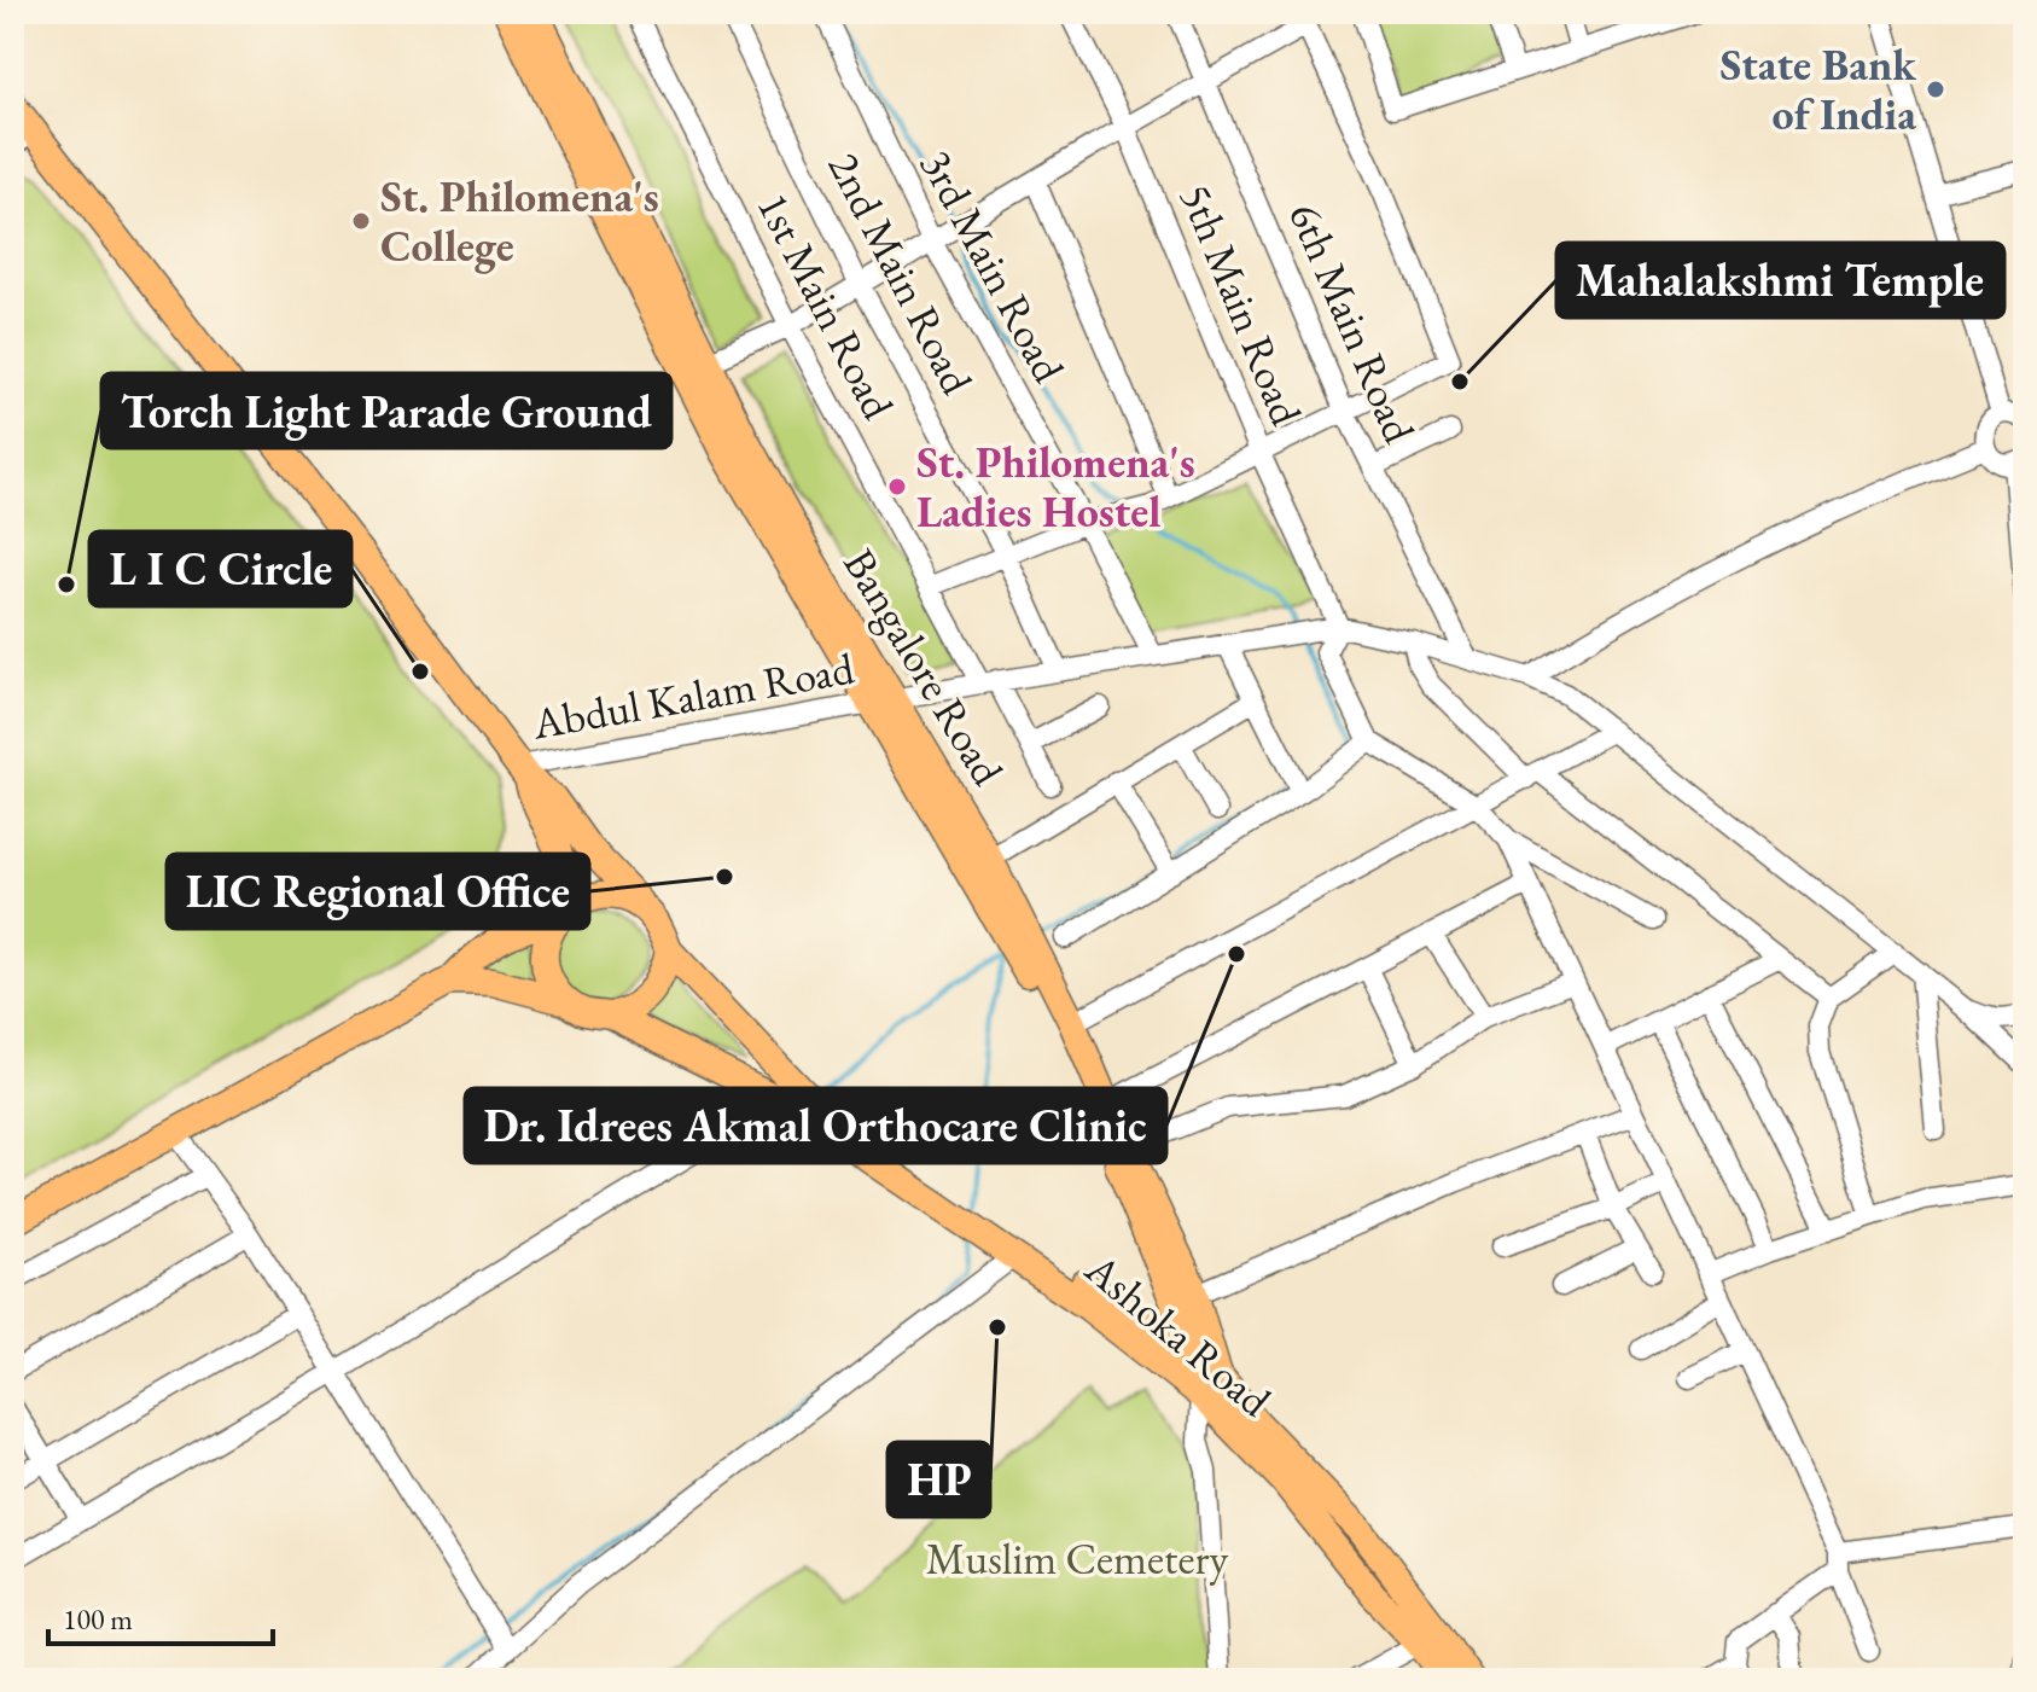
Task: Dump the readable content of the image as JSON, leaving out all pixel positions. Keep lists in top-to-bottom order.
{
  "streets": {
    "main road": ["Bangalore Road", "Ashoka Road"],
    "street": [
      "3rd Main Road",
      "2nd Main Road",
      "5th Main Road",
      "1st Main Road",
      "6th Main Road",
      "Abdul Kalam Road"
    ]
  },
  "crossings": [
    ["3rd Main Road", "Abdul Kalam Road"],
    ["2nd Main Road", "Abdul Kalam Road"],
    ["5th Main Road", "Abdul Kalam Road"],
    ["1st Main Road", "Abdul Kalam Road"],
    ["6th Main Road", "Abdul Kalam Road"],
    ["Bangalore Road", "Abdul Kalam Road"],
    ["Bangalore Road", "Ashoka Road"]
  ],
  "parks": ["Muslim Cemetery"],
  "places": [
    "State Bank of India",
    "St. Philomena's College",
    "Mahalakshmi Temple",
    "St. Philomena's Ladies Hostel",
    "Torch Light Parade Ground",
    "L I C Circle",
    "LIC Regional Office",
    "Dr. Idrees Akmal Orthocare Clinic",
    "HP"
  ],
  "scale_bar": "100 m"
}
